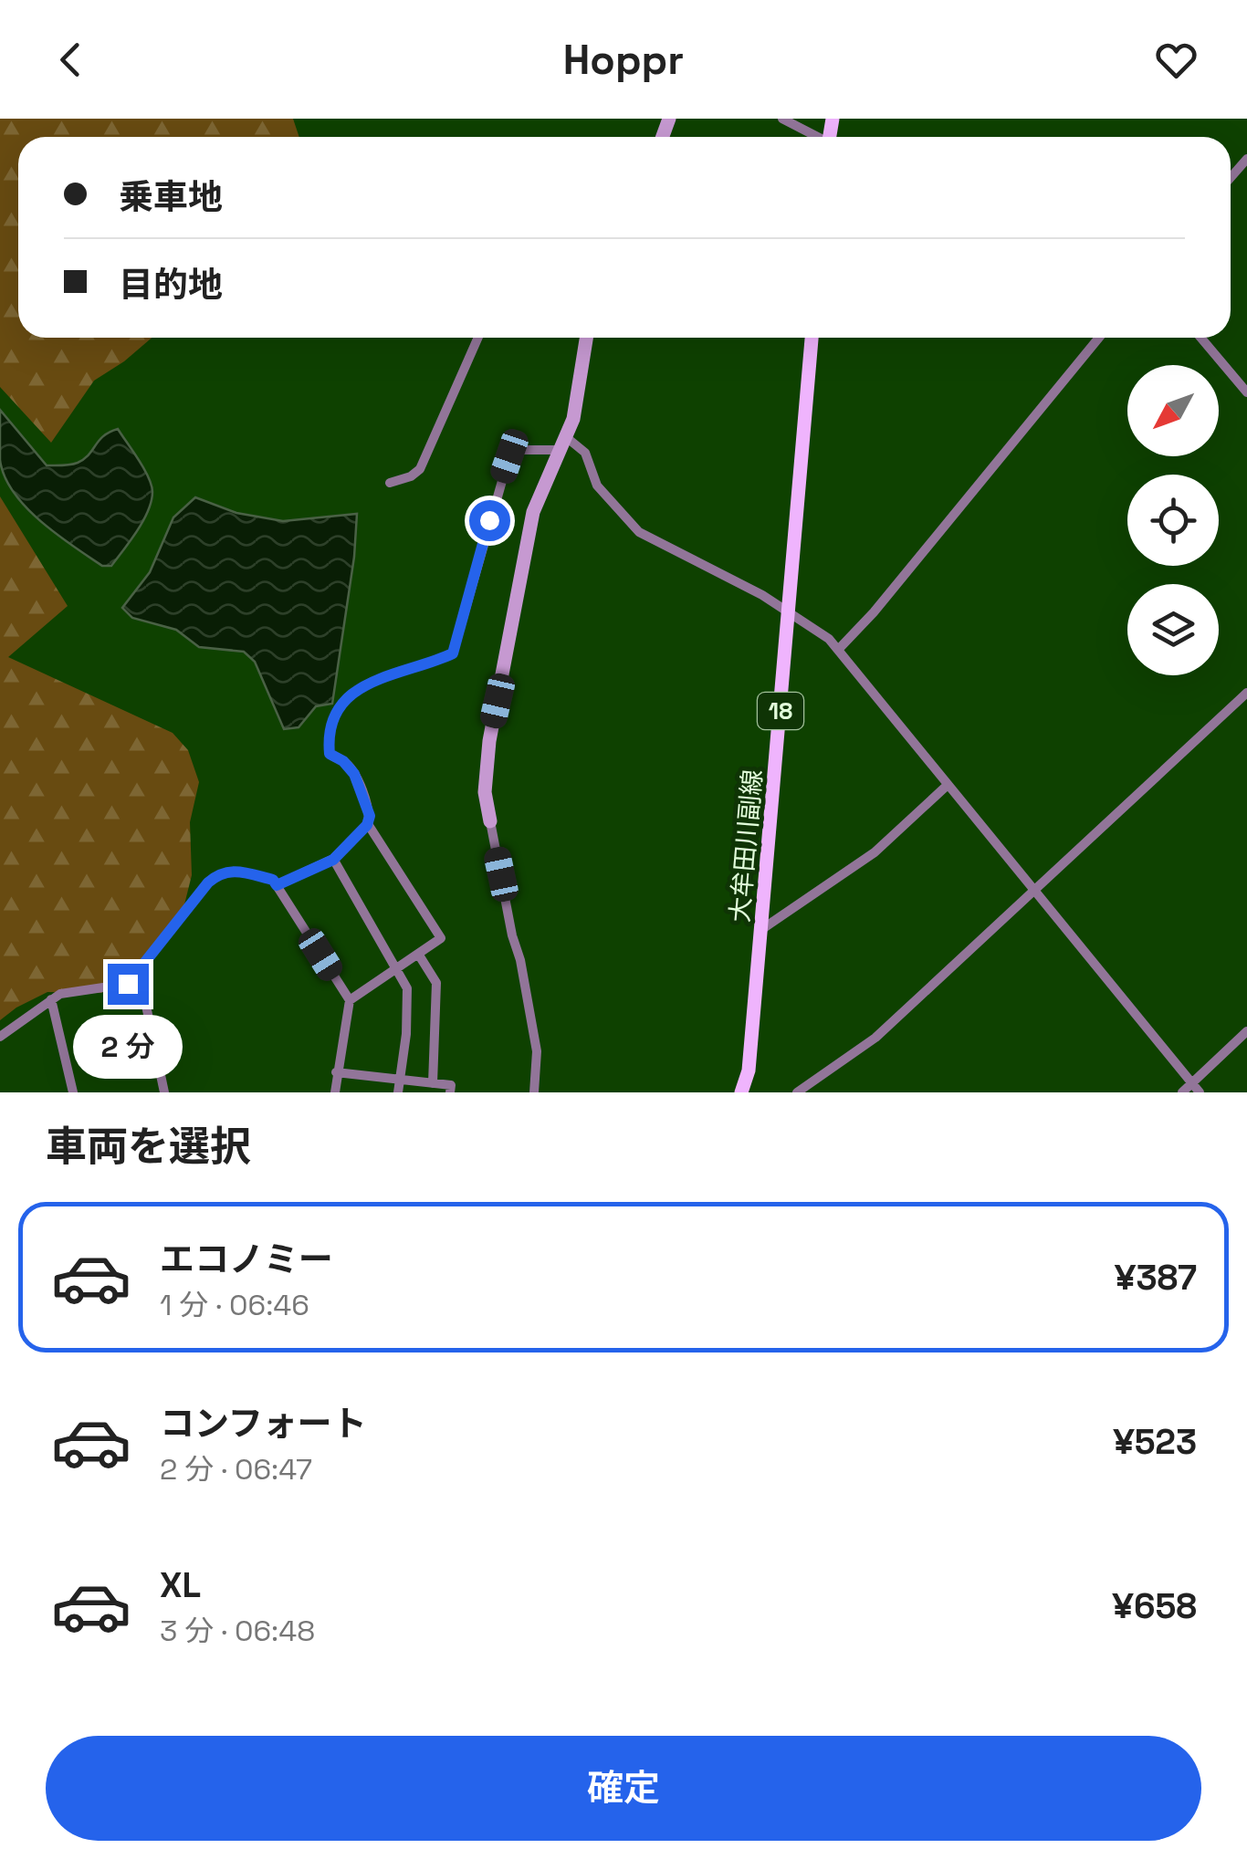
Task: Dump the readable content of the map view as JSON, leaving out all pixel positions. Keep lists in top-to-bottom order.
{
  "streets": {
    "main road": ["18", "大牟田川副線"]
  },
  "north": "bottom left",
  "page": {
    "header": "Hoppr",
    "banner": ["乗車地", "目的地"],
    "bubble": "2 分",
    "heading": "車両を選択",
    "list": [
      {
        "name": "エコノミー",
        "note": "1 分 · 06:46",
        "value": "¥387"
      },
      {
        "name": "コンフォート",
        "note": "2 分 · 06:47",
        "value": "¥523"
      },
      {
        "name": "XL",
        "note": "3 分 · 06:48",
        "value": "¥658"
      }
    ],
    "buttons": "確定"
  }
}
